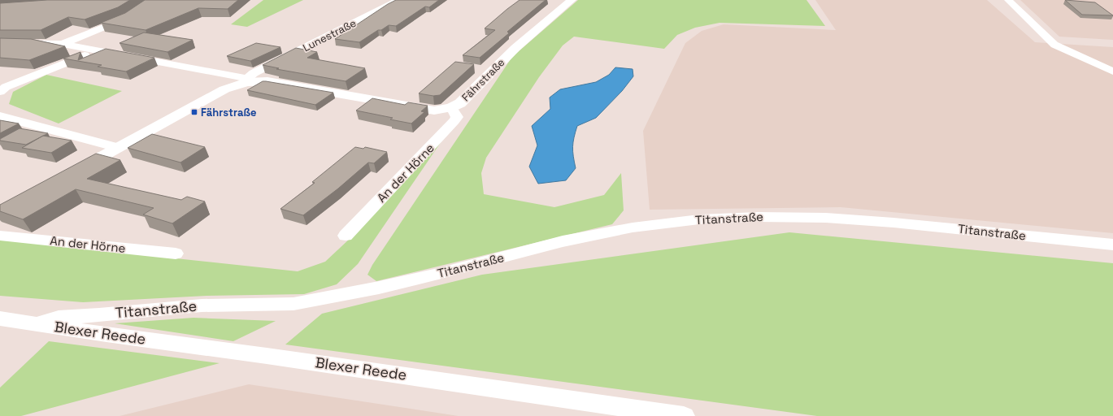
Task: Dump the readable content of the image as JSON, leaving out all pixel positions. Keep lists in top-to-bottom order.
{
  "streets": {
    "street": [
      "Lunestraße",
      "Fährstraße",
      "An der Hörne",
      "Titanstraße",
      "Blexer Reede"
    ]
  },
  "crossings": [
    ["Lunestraße", "Fährstraße"],
    ["Fährstraße", "An der Hörne"],
    ["Titanstraße", "Blexer Reede"]
  ],
  "places": {
    "transit": ["Fährstraße"]
  }
}
